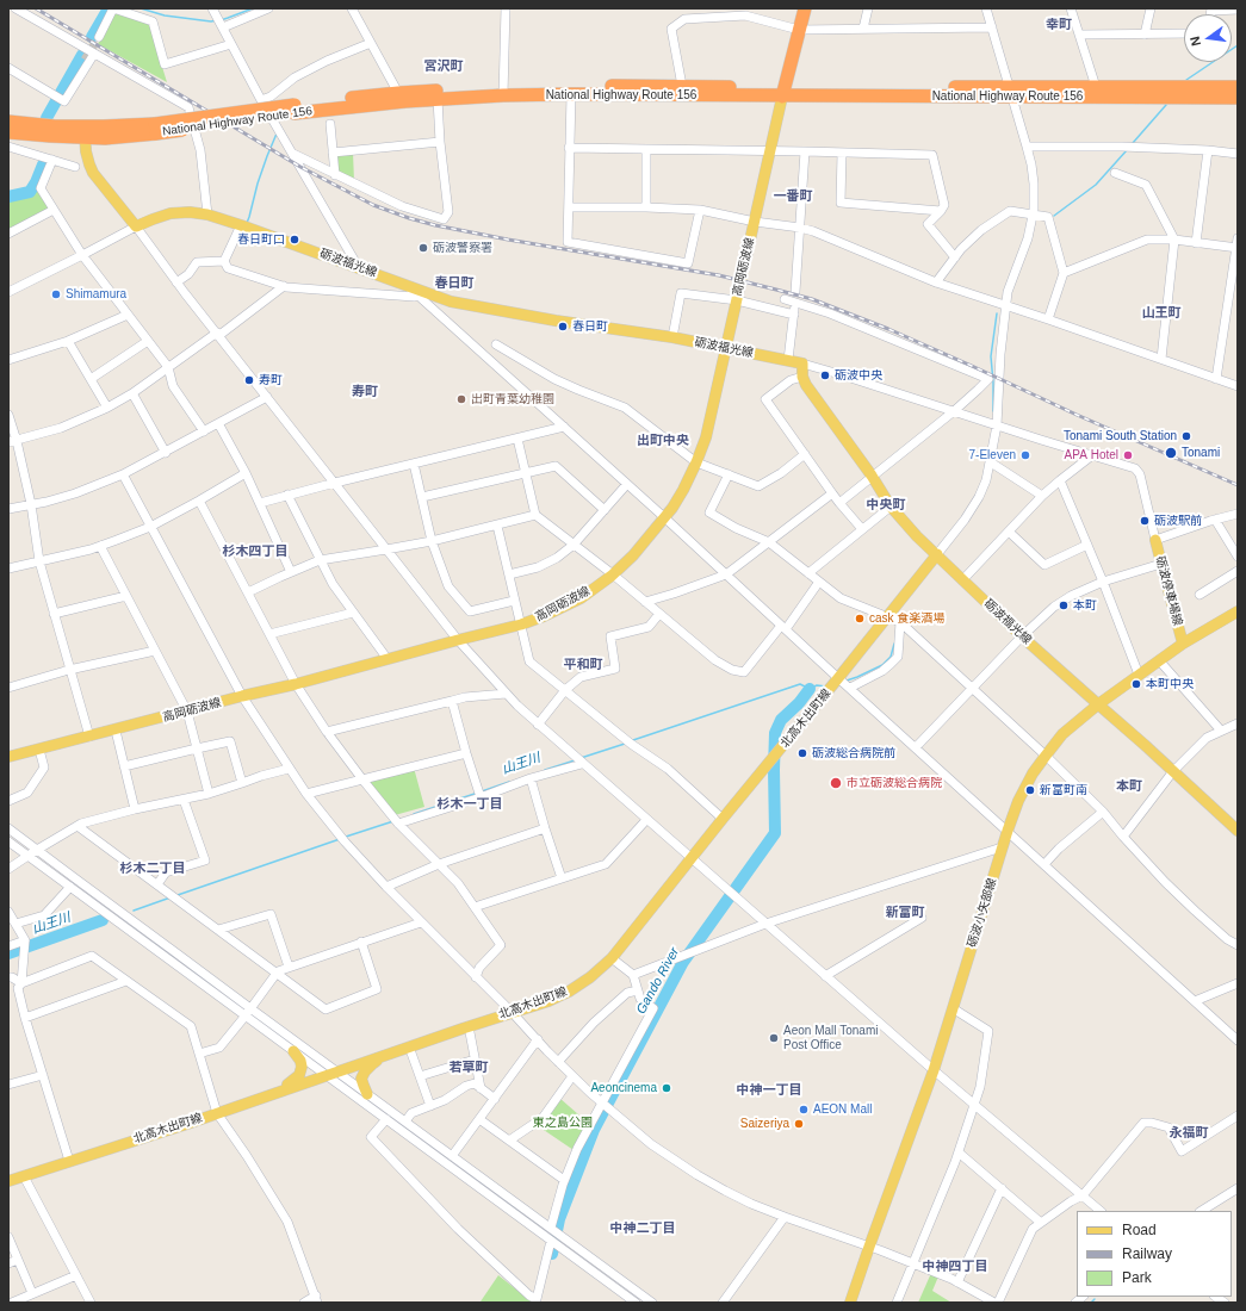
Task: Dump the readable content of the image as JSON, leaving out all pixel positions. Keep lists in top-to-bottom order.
{
  "streets": {
    "highway": ["National Highway Route 156"],
    "main road": [
      "砺波福光線",
      "高岡砺波線",
      "砺波停車場線",
      "北高木出町線",
      "砺波小矢部線"
    ]
  },
  "crossings": [
    ["National Highway Route 156", "高岡砺波線"],
    ["砺波福光線", "高岡砺波線"],
    ["砺波福光線", "北高木出町線"],
    ["砺波福光線", "砺波小矢部線"],
    ["砺波停車場線", "砺波小矢部線"]
  ],
  "districts": [
    "幸町",
    "宮沢町",
    "一番町",
    "春日町",
    "山王町",
    "寿町",
    "出町中央",
    "中央町",
    "杉木四丁目",
    "平和町",
    "本町",
    "杉木一丁目",
    "杉木二丁目",
    "新富町",
    "若草町",
    "中神一丁目",
    "永福町",
    "中神二丁目",
    "中神四丁目"
  ],
  "water": ["山王川", "Gando River"],
  "parks": ["東之島公園"],
  "places": [
    "春日町口",
    "砺波警察署",
    "Shimamura",
    "春日町",
    "砺波中央",
    "寿町",
    "出町青葉幼稚園",
    "Tonami South Station",
    "Tonami",
    "7-Eleven",
    "APA Hotel",
    "砺波駅前",
    "本町",
    "cask 食楽酒場",
    "本町中央",
    "砺波総合病院前",
    "市立砺波総合病院",
    "新富町南",
    "Aeon Mall Tonami Post Office",
    "Aeoncinema",
    "AEON Mall",
    "Saizeriya"
  ],
  "legend": ["Road", "Railway", "Park"],
  "north": "left"
}
